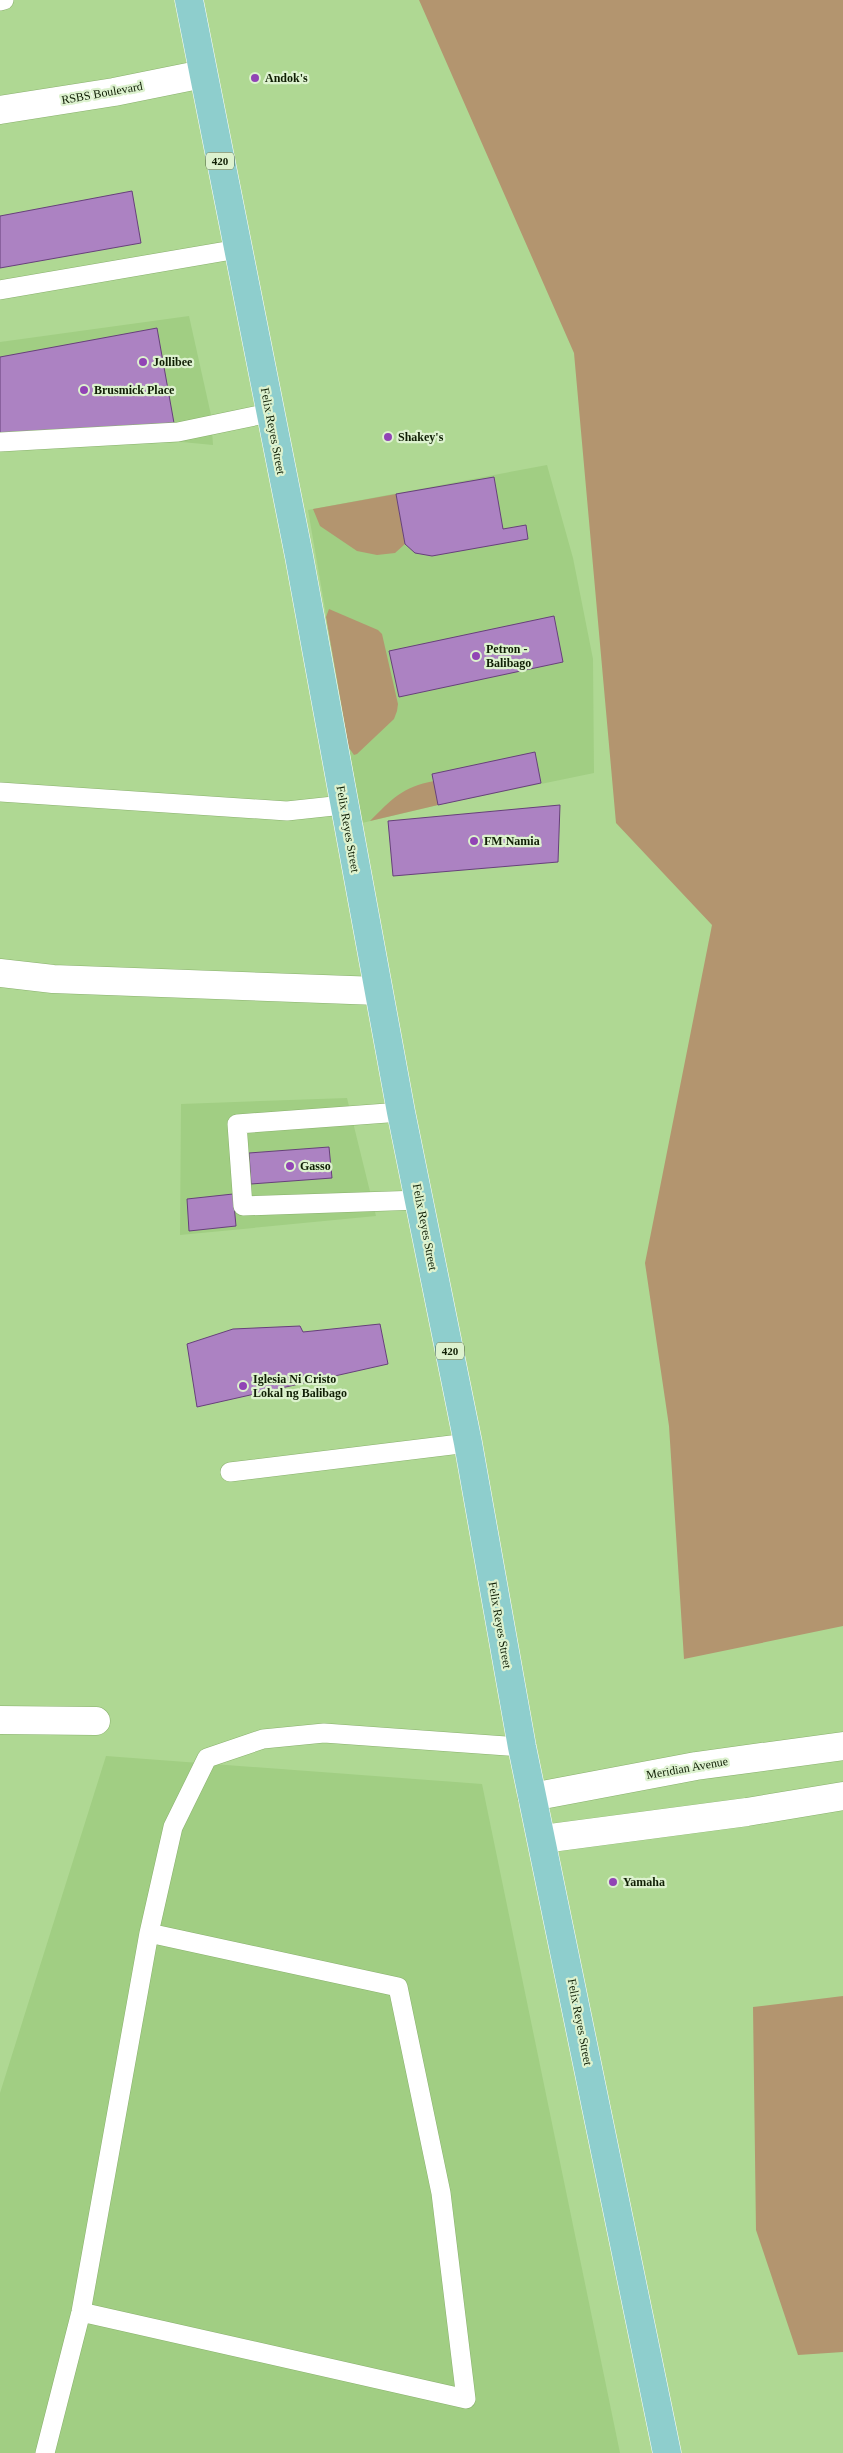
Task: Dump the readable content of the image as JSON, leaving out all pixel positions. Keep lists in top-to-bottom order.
{
  "streets": {
    "main road": ["420", "Felix Reyes Street"],
    "street": ["RSBS Boulevard", "Meridian Avenue"]
  },
  "crossings": [
    ["RSBS Boulevard", "Felix Reyes Street"],
    ["Felix Reyes Street", "Meridian Avenue"]
  ],
  "places": [
    "Andok's",
    "Jollibee",
    "Brusmick Place",
    "Shakey's",
    "Petron - Balibago",
    "FM Namia",
    "Gasso",
    "Iglesia Ni Cristo Lokal ng Balibago",
    "Yamaha"
  ]
}
